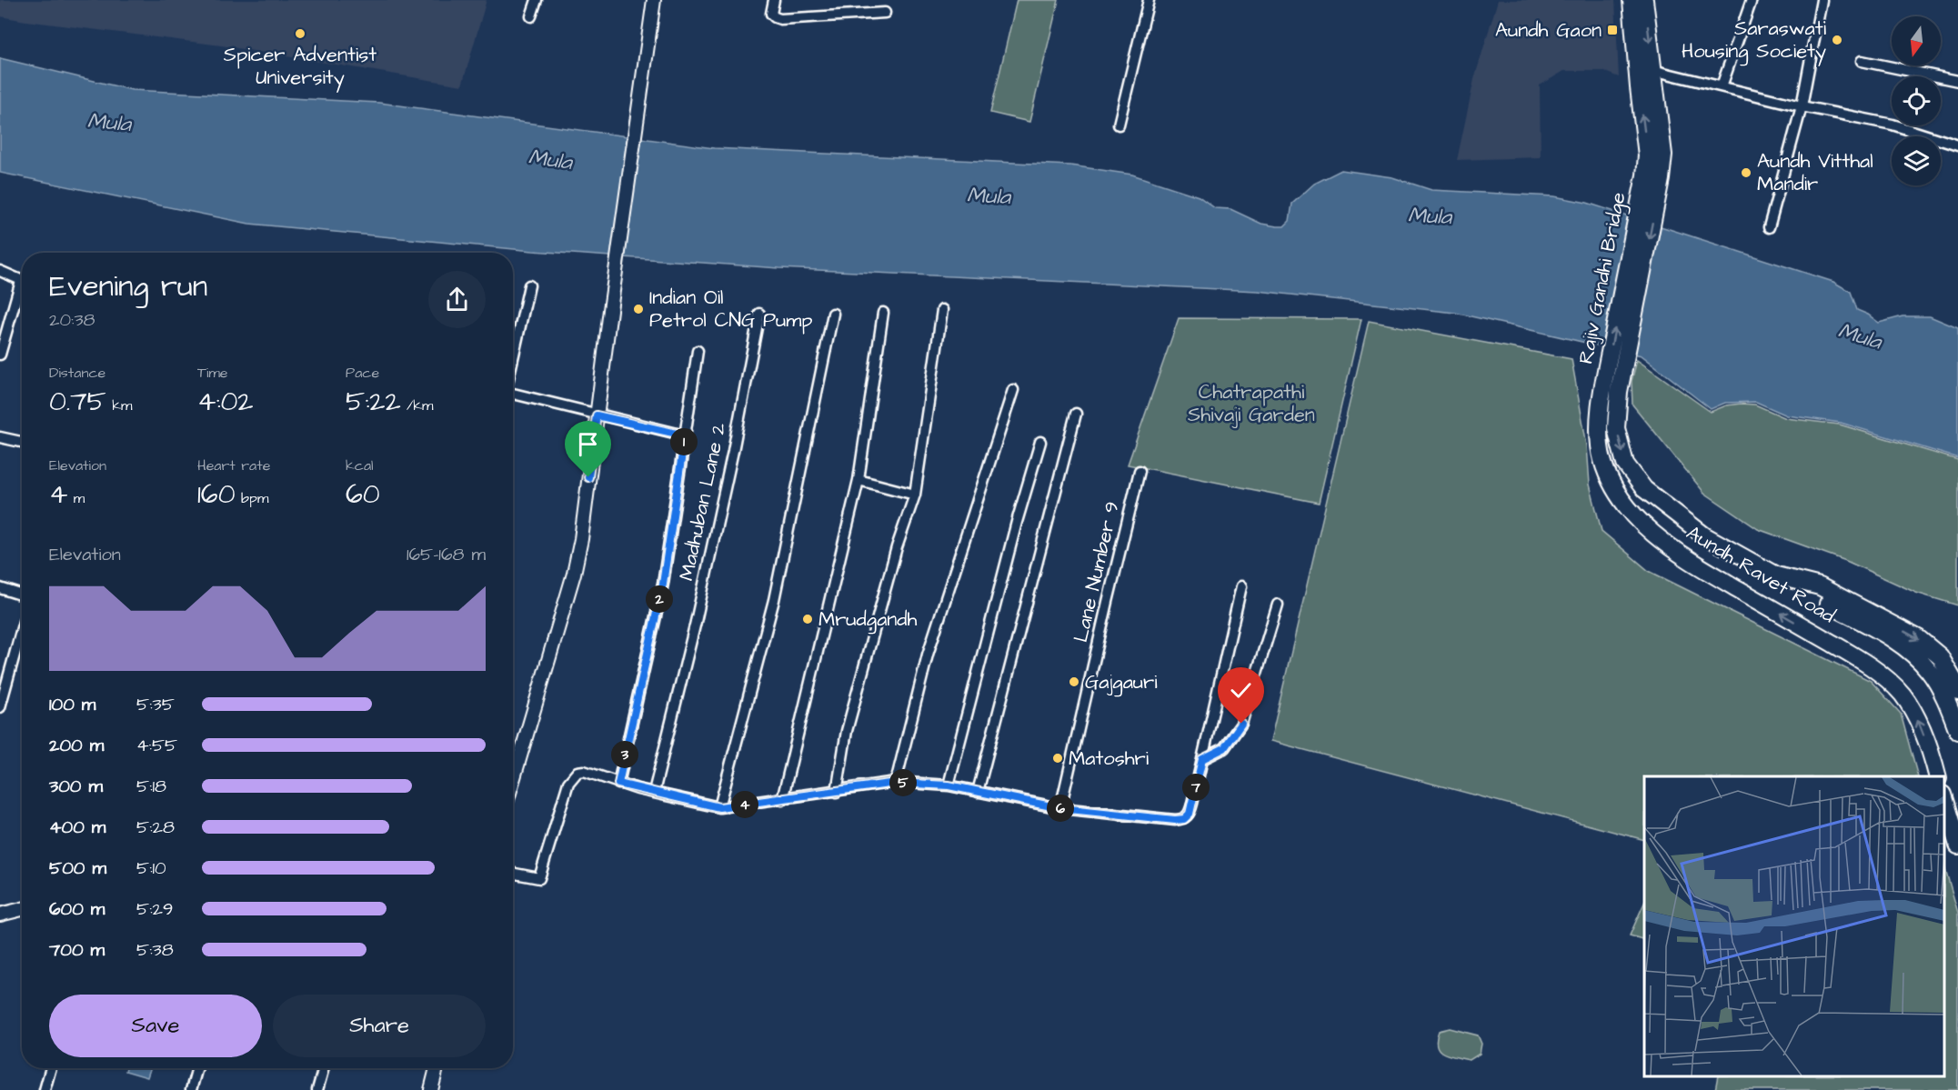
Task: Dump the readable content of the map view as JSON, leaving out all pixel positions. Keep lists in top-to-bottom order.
{
  "streets": {
    "main road": ["Rajiv Gandhi Bridge", "Aundh Ravet Road"],
    "street": ["Madhuban Lane 2", "Lane Number 9"]
  },
  "crossings": [
    ["Rajiv Gandhi Bridge", "Aundh Ravet Road"]
  ],
  "water": ["Mula"],
  "parks": ["Chatrapathi Shivaji Garden"],
  "places": {
    "transit": ["Aundh Gaon"],
    "other": [
      "Spicer Adventist University",
      "Saraswati Housing Society",
      "Aundh Vitthal Mandir",
      "Indian Oil Petrol CNG Pump",
      "Mrudgandh",
      "Gajgauri",
      "Matoshri"
    ]
  },
  "north": "bottom",
  "page": {
    "heading": ["Evening run", "20:38"],
    "stats": [
      ["Distance", "0.75 km"],
      ["Time", "4:02"],
      ["Pace", "5:22 /km"],
      ["Elevation", "4 m"],
      ["Heart rate", "160 bpm"],
      ["kcal", "60"]
    ],
    "pins": [
      "1",
      "2",
      "3",
      "5",
      "7",
      "4",
      "6"
    ],
    "chart": ["Elevation", "165–168 m"],
    "list": [
      {
        "name": "100 m",
        "note": "5:35"
      },
      {
        "name": "200 m",
        "note": "4:55"
      },
      {
        "name": "300 m",
        "note": "5:18"
      },
      {
        "name": "400 m",
        "note": "5:28"
      },
      {
        "name": "500 m",
        "note": "5:10"
      },
      {
        "name": "600 m",
        "note": "5:29"
      },
      {
        "name": "700 m",
        "note": "5:38"
      }
    ],
    "buttons": ["Save", "Share"]
  }
}
